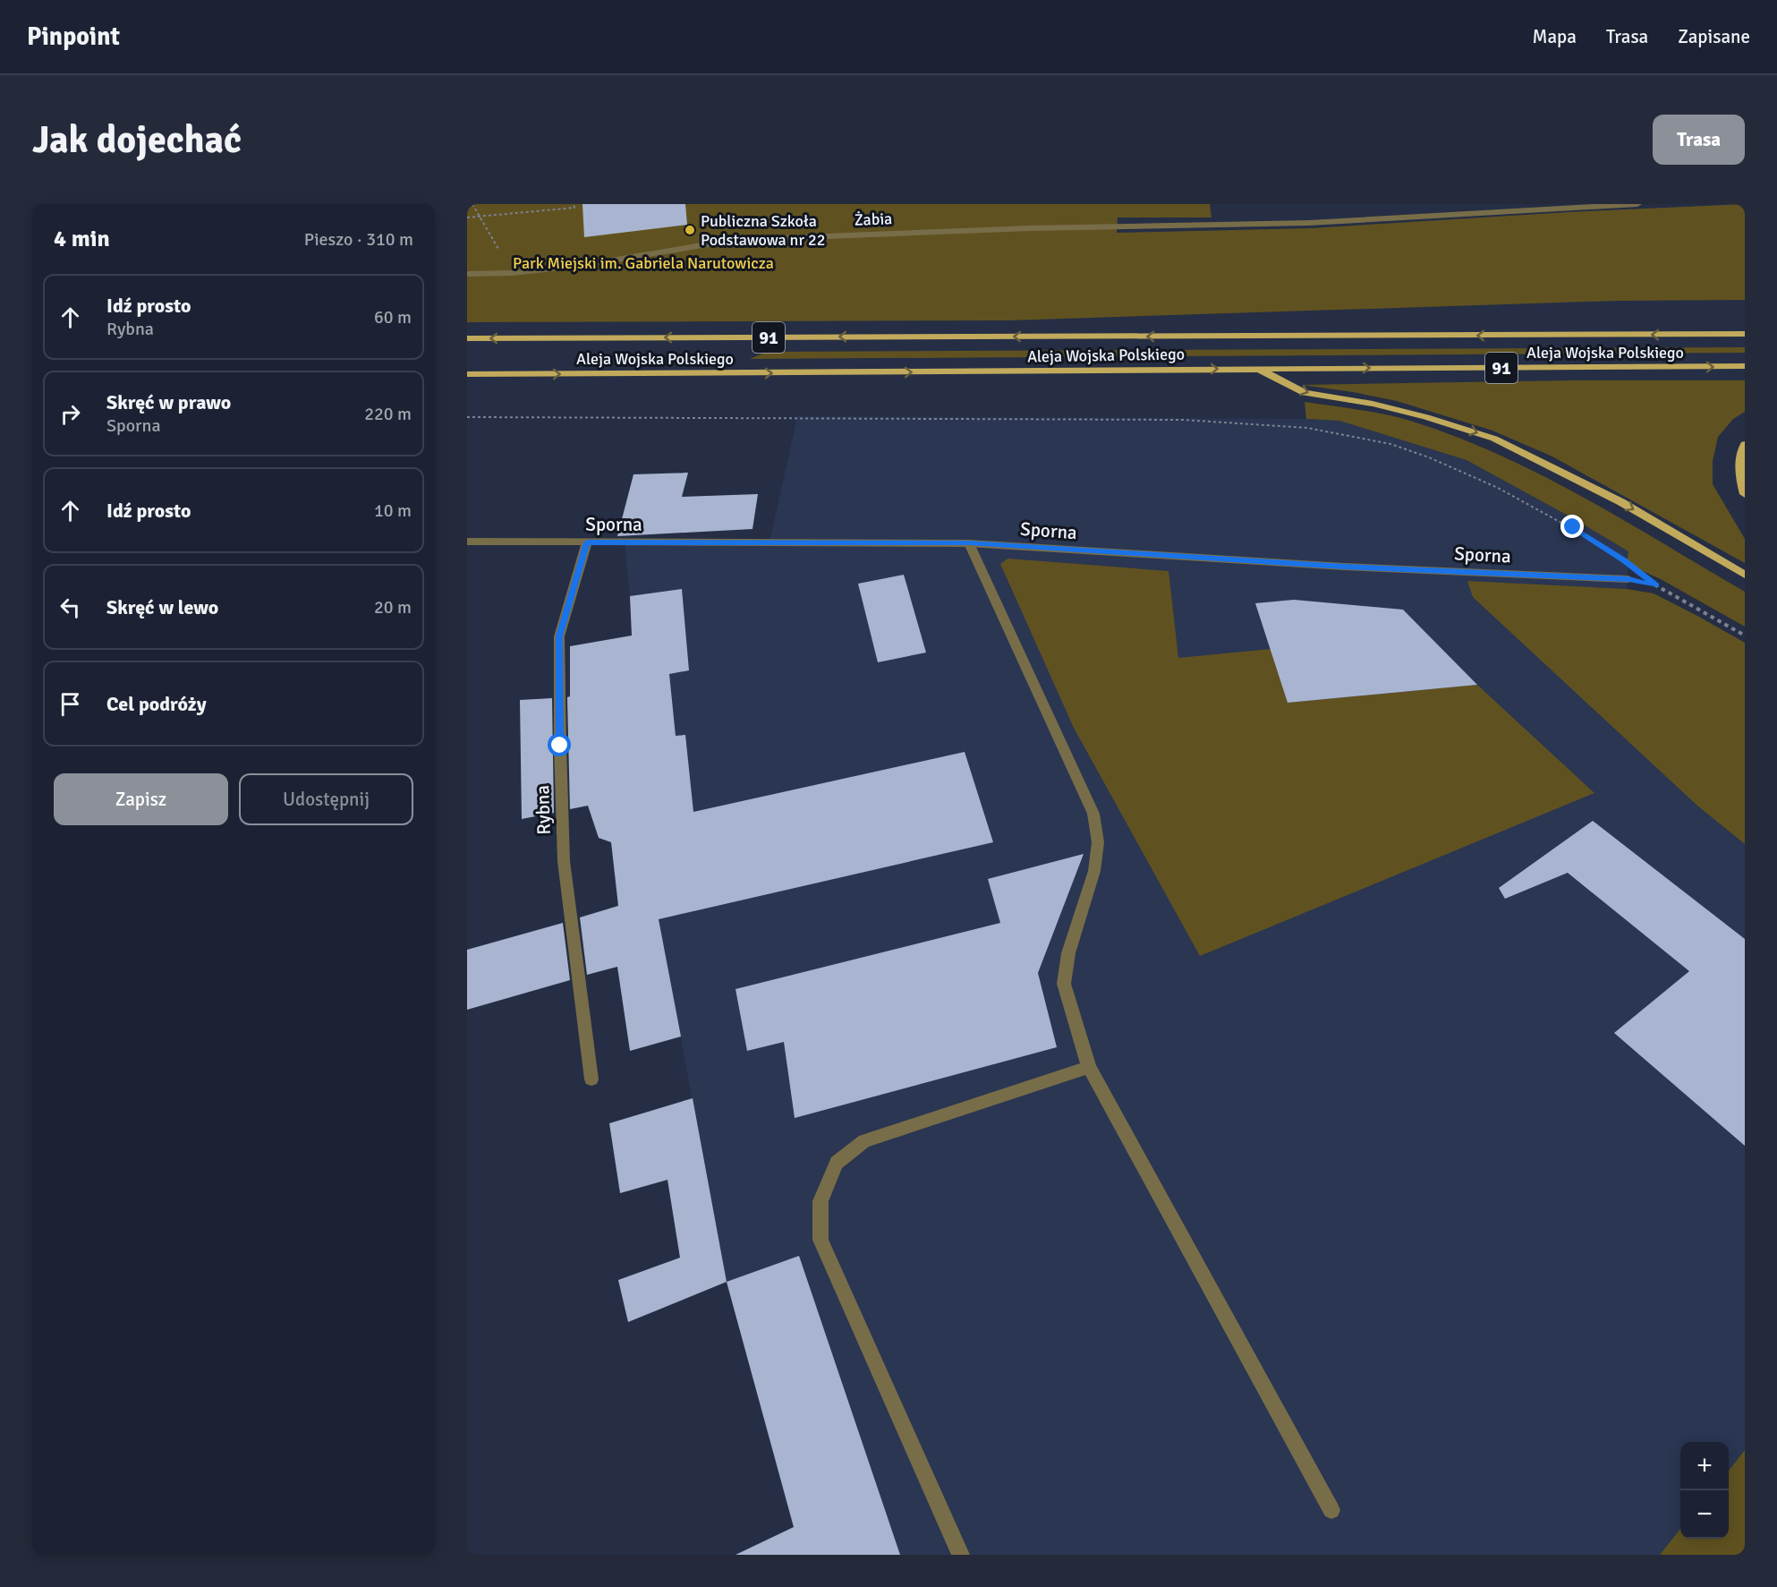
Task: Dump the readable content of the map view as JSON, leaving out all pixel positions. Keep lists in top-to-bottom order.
{
  "streets": {
    "main road": ["91", "Aleja Wojska Polskiego"],
    "street": ["Żabia", "Sporna", "Rybna"]
  },
  "crossings": [
    ["Sporna", "Rybna"]
  ],
  "parks": ["Park Miejski im. Gabriela Narutowicza"],
  "places": ["Publiczna Szkoła Podstawowa nr 22"],
  "page": {
    "header": "Pinpoint",
    "nav": ["Mapa", "Trasa", "Zapisane"],
    "buttons": [
      "Trasa",
      ["Zapisz", "Udostępnij"]
    ],
    "title": "Jak dojechać",
    "heading": ["4 min", "Pieszo · 310 m"],
    "list": [
      ["Idź prosto", "Rybna", "60 m"],
      ["Skręć w prawo", "Sporna", "220 m"],
      ["Idź prosto", "10 m"],
      ["Skręć w lewo", "20 m"],
      "Cel podróży"
    ],
    "map_buttons": ["+", "−"]
  }
}
